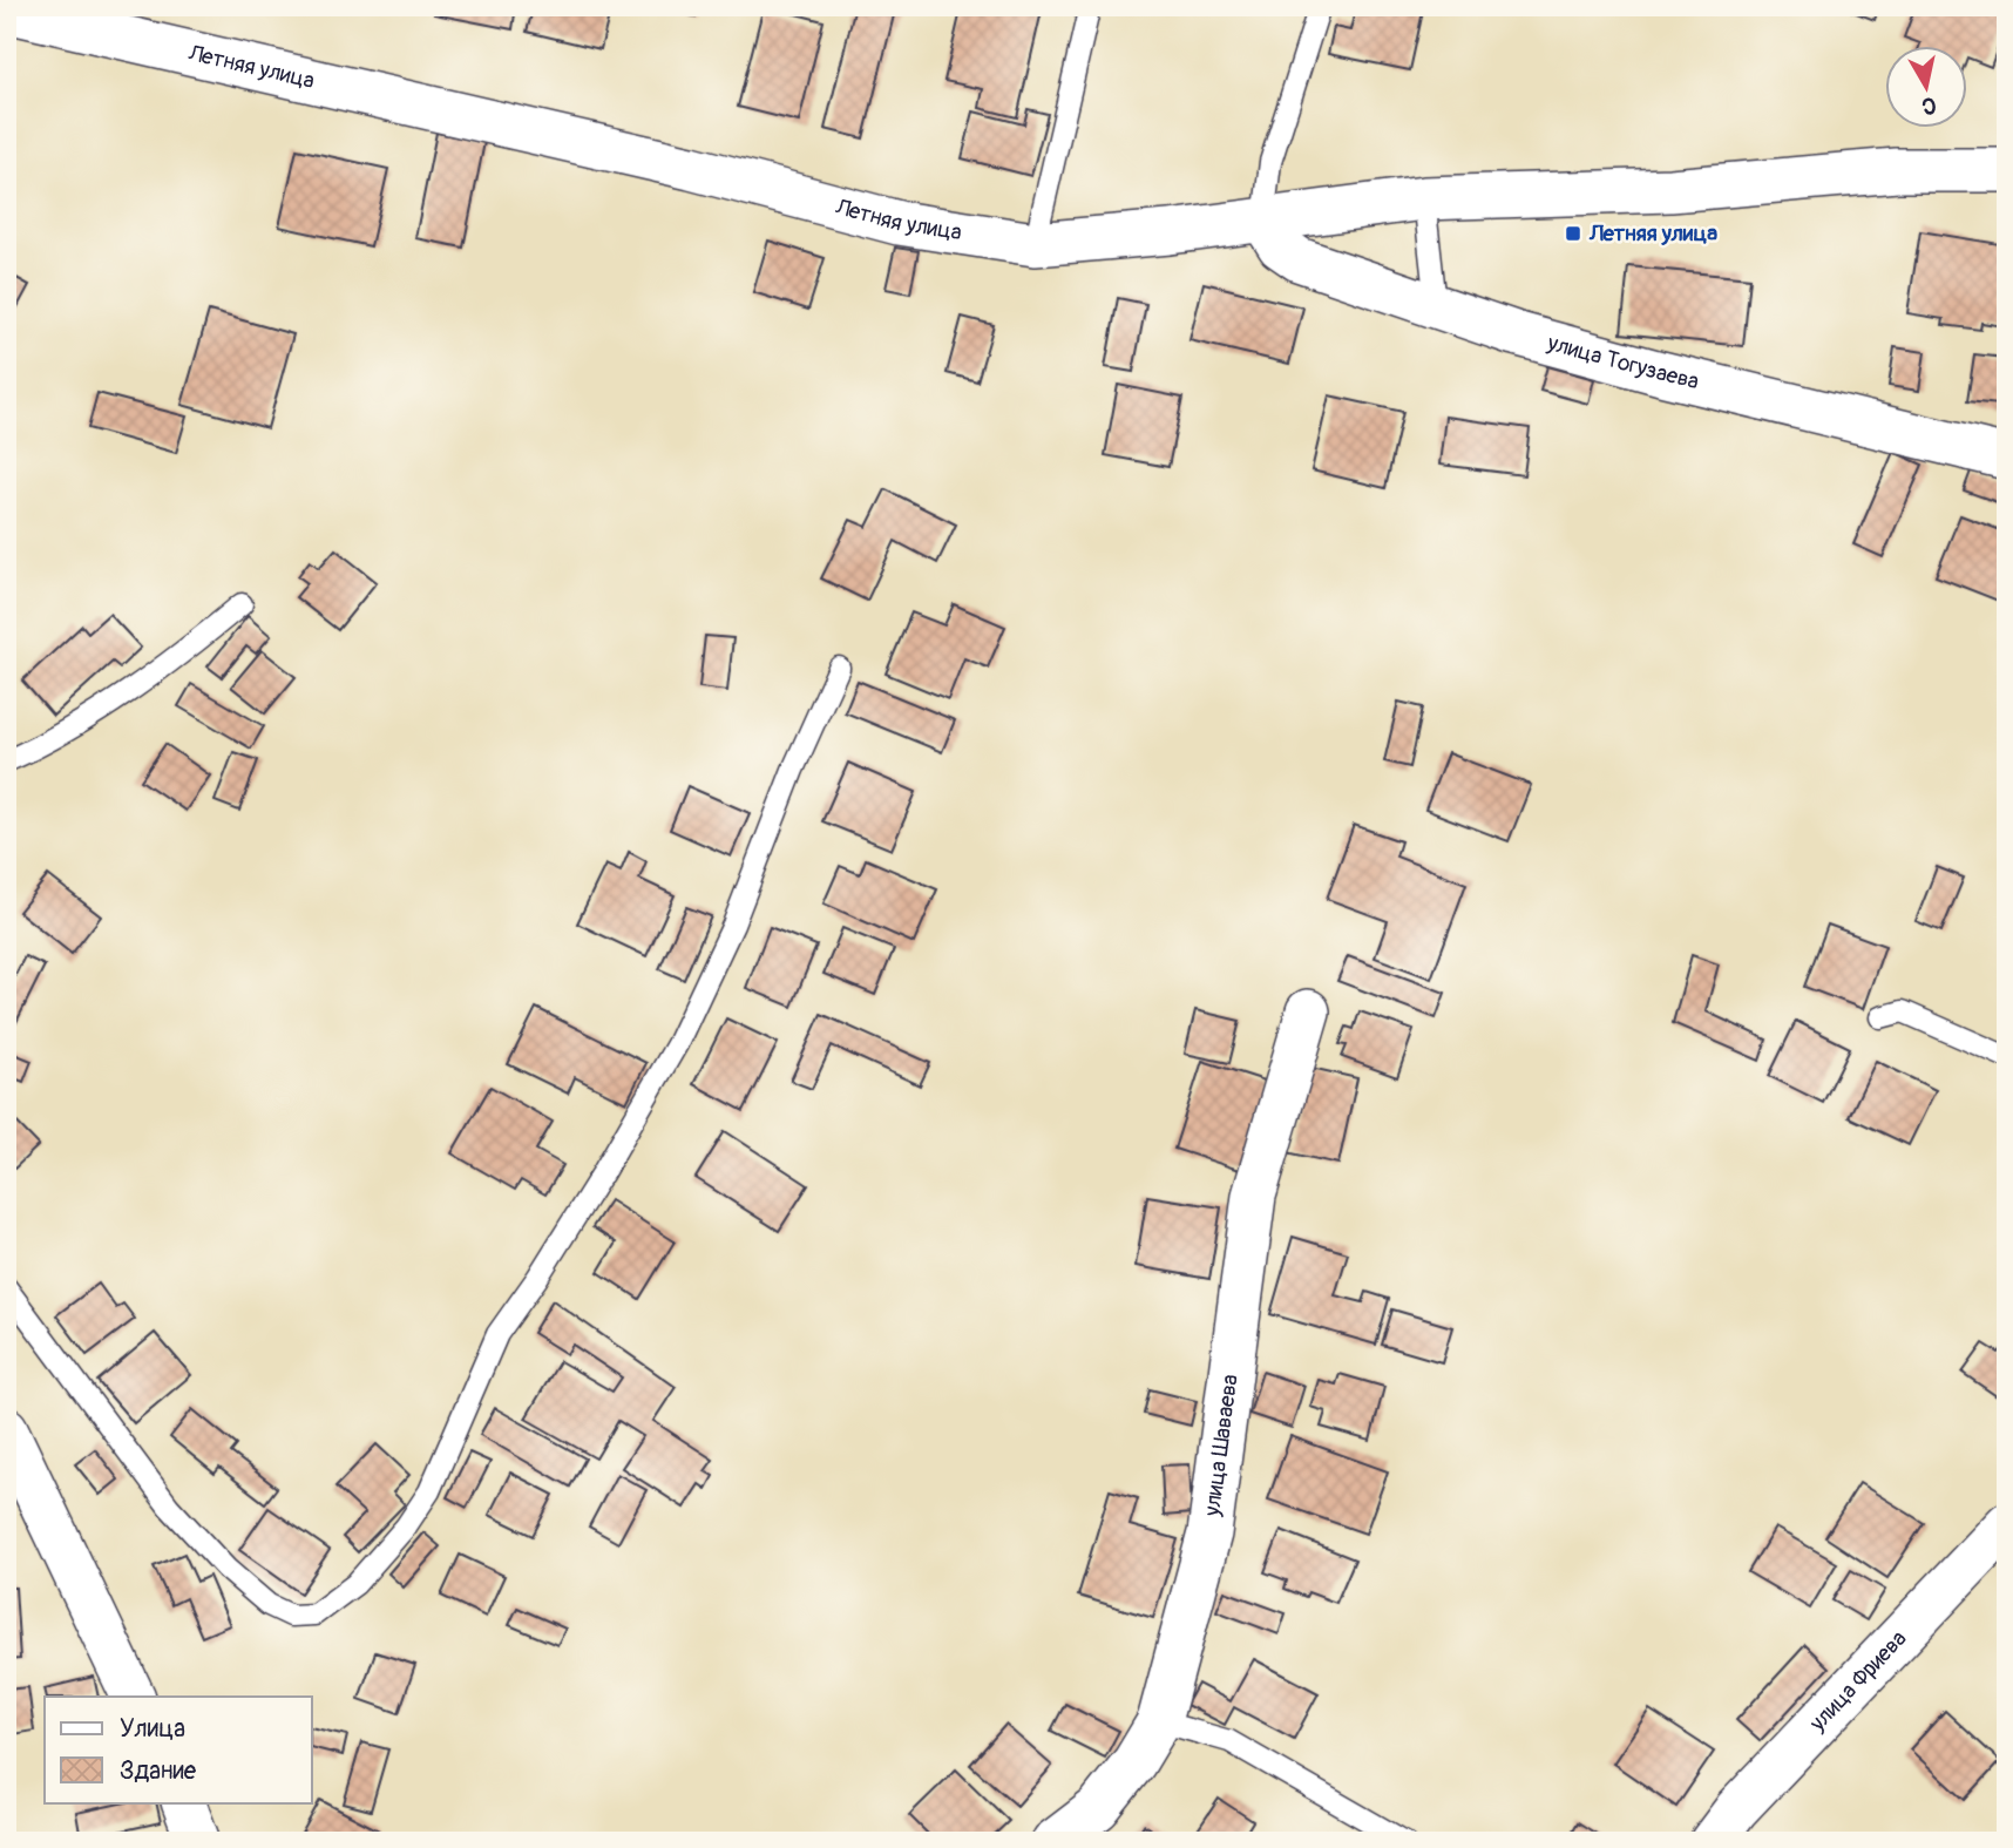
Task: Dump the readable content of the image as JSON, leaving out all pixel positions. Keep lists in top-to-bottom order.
{
  "streets": {
    "street": [
      "Летняя улица",
      "улица Тогузаева",
      "улица Шаваева",
      "улица Фриева"
    ]
  },
  "crossings": [
    ["Летняя улица", "улица Тогузаева"]
  ],
  "places": {
    "transit": ["Летняя улица"]
  },
  "legend": ["Улица", "Здание"],
  "north": "bottom"
}
